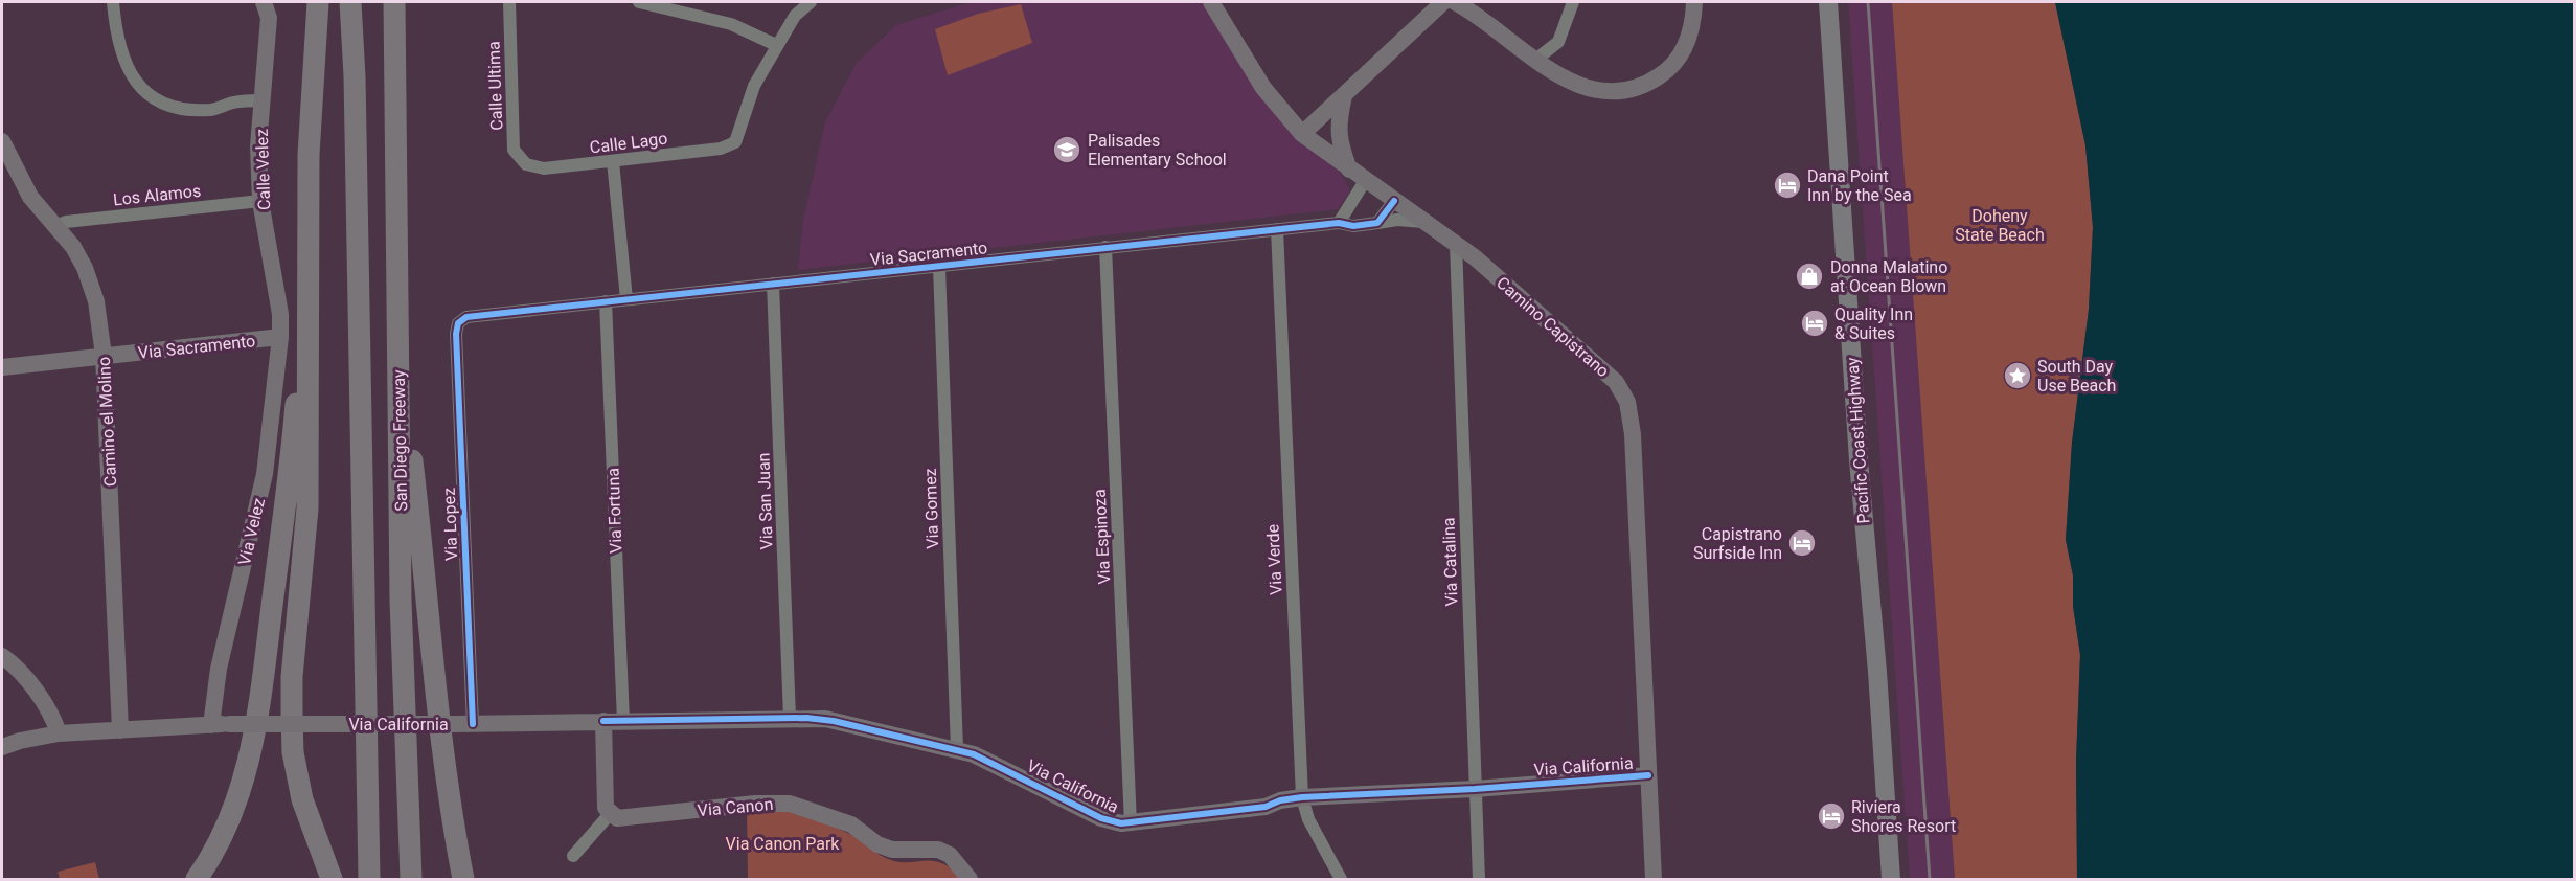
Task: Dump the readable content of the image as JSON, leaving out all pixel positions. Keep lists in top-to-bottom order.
{
  "streets": {
    "highway": ["San Diego Freeway"],
    "main road": ["Pacific Coast Highway"],
    "street": [
      "Calle Ultima",
      "Calle Lago",
      "Calle Velez",
      "Los Alamos",
      "Via Sacramento",
      "Camino Capistrano",
      "Camino el Molino",
      "Via San Juan",
      "Via Gomez",
      "Via Fortuna",
      "Via Lopez",
      "Via Velez",
      "Via Espinoza",
      "Via Verde",
      "Via Catalina",
      "Via California",
      "Via Canon"
    ]
  },
  "crossings": [
    ["Calle Ultima", "Calle Lago"],
    ["Calle Velez", "Los Alamos"],
    ["Calle Velez", "Via Sacramento"],
    ["Calle Velez", "Via Velez"],
    ["Los Alamos", "Camino el Molino"],
    ["Via Sacramento", "Camino Capistrano"],
    ["Via Sacramento", "Camino el Molino"],
    ["Via Sacramento", "Via San Juan"],
    ["Via Sacramento", "Via Gomez"],
    ["Via Sacramento", "Via Fortuna"],
    ["Via Sacramento", "Via Lopez"],
    ["Via Sacramento", "Via Velez"],
    ["Via Sacramento", "Via Espinoza"],
    ["Via Sacramento", "Via Verde"],
    ["Camino Capistrano", "Via Catalina"],
    ["Camino Capistrano", "Via California"],
    ["Camino el Molino", "Via California"],
    ["Via San Juan", "Via California"],
    ["Via Gomez", "Via California"],
    ["Via Fortuna", "Via California"],
    ["Via Lopez", "Via California"],
    ["Via Velez", "Via California"],
    ["Via Espinoza", "Via California"],
    ["Via Verde", "Via California"],
    ["Via Catalina", "Via California"]
  ],
  "parks": ["Doheny State Beach", "Via Canon Park"],
  "places": {
    "school or university": ["Palisades Elementary School"],
    "hotel": [
      "Dana Point Inn by the Sea",
      "Quality Inn & Suites",
      "Capistrano Surfside Inn",
      "Riviera Shores Resort"
    ],
    "shop": ["Donna Malatino at Ocean Blown"],
    "place": ["South Day Use Beach"]
  }
}
